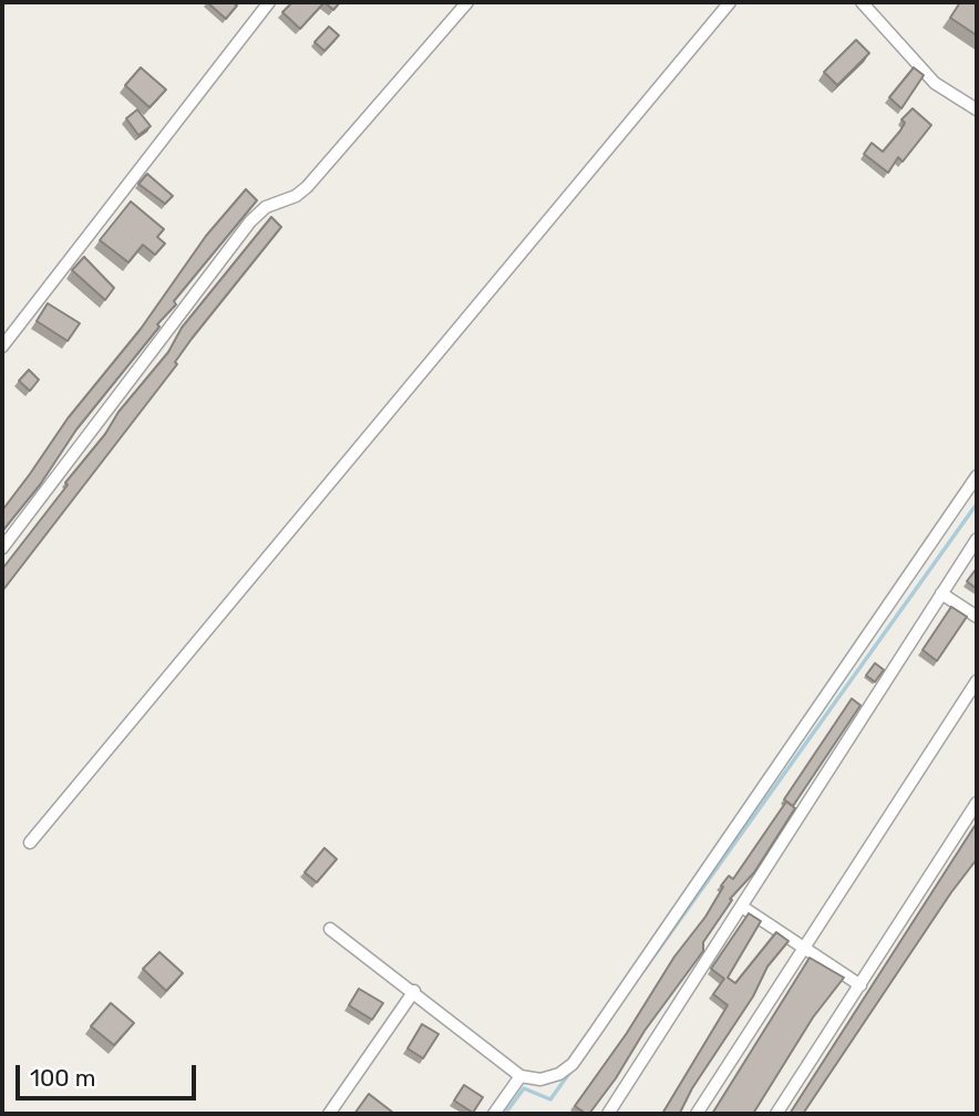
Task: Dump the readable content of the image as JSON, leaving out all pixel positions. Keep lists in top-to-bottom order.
{
  "scale_bar": "100 m"
}
